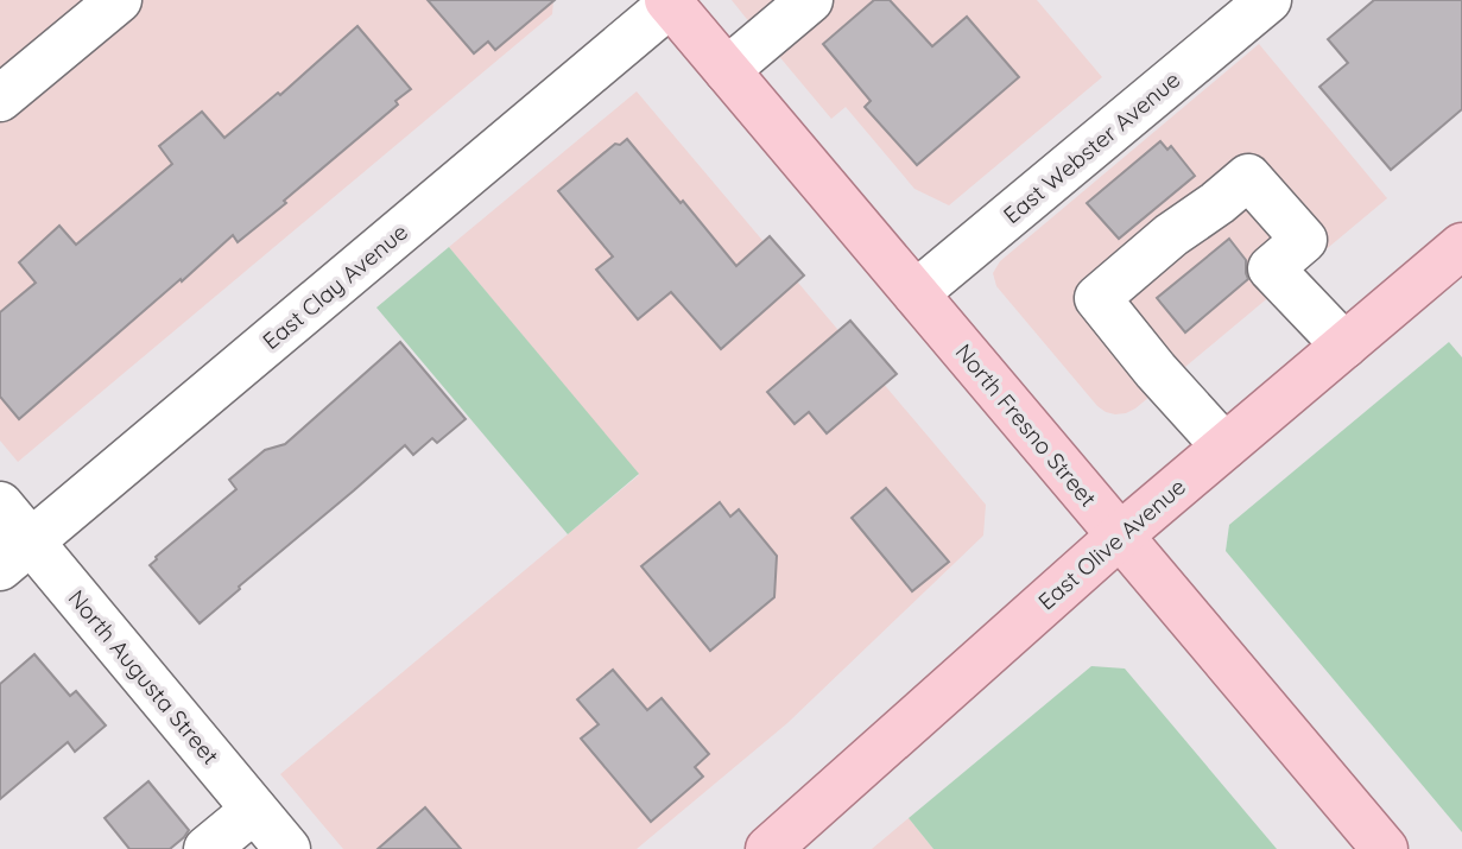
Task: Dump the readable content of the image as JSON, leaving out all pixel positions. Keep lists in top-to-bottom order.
{
  "streets": {
    "main road": ["North Fresno Street", "East Olive Avenue"],
    "street": ["East Webster Avenue", "East Clay Avenue", "North Augusta Street"]
  },
  "crossings": [
    ["East Webster Avenue", "North Fresno Street"],
    ["East Clay Avenue", "North Fresno Street"],
    ["East Clay Avenue", "North Augusta Street"],
    ["North Fresno Street", "East Olive Avenue"]
  ]
}
